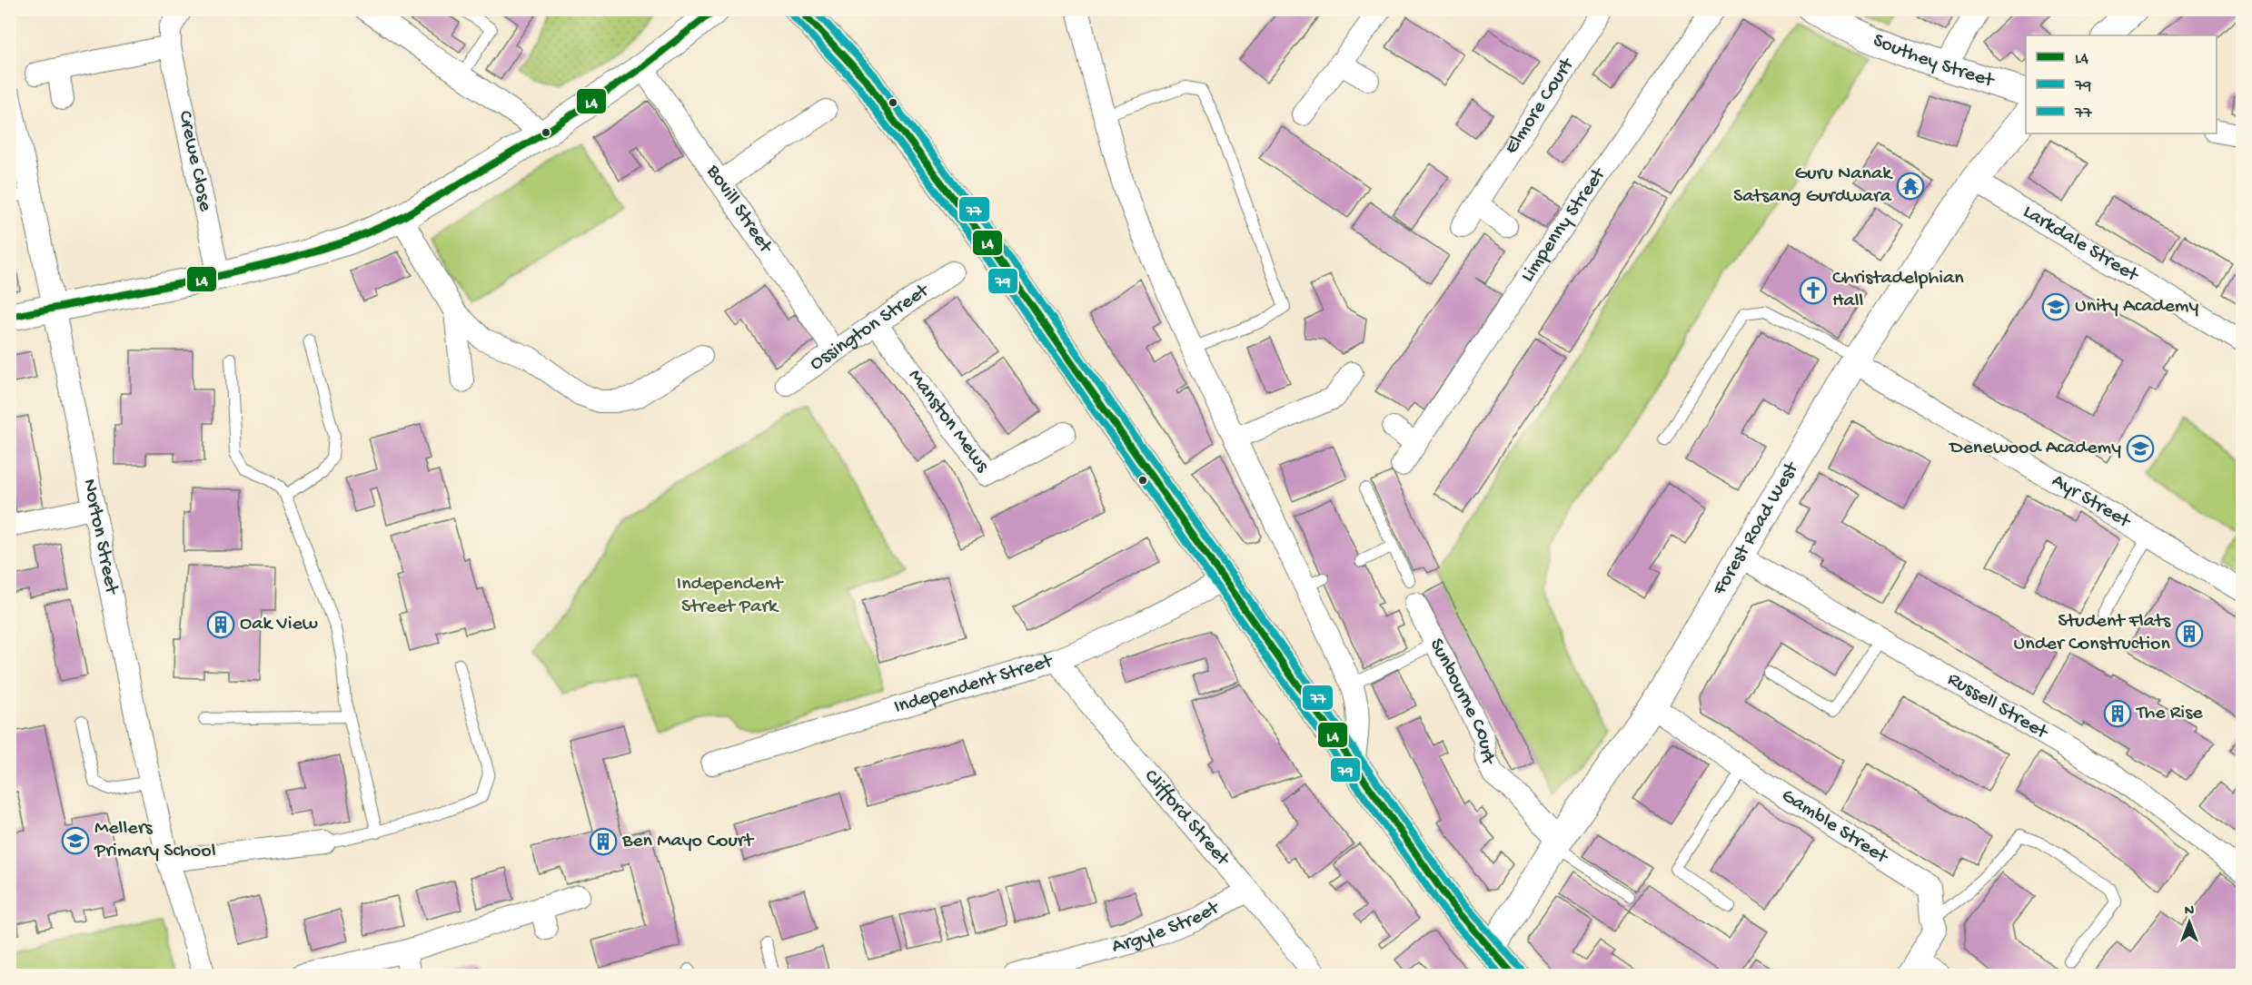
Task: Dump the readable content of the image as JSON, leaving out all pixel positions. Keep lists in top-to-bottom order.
{
  "streets": {
    "street": [
      "Southey Street",
      "Elmore Court",
      "Crewe Close",
      "Bovill Street",
      "Limpenny Street",
      "Larkdale Street",
      "Ossington Street",
      "Manston Mews",
      "Ayr Street",
      "Forest Road West",
      "Norton Street",
      "Independent Street",
      "Sunbourne Court",
      "Russell Street",
      "Clifford Street",
      "Gamble Street",
      "Argyle Street"
    ]
  },
  "crossings": [
    ["Bovill Street", "Ossington Street"],
    ["Larkdale Street", "Forest Road West"],
    ["Ossington Street", "Manston Mews"],
    ["Ayr Street", "Forest Road West"],
    ["Forest Road West", "Sunbourne Court"],
    ["Forest Road West", "Russell Street"],
    ["Forest Road West", "Gamble Street"],
    ["Independent Street", "Clifford Street"],
    ["Clifford Street", "Argyle Street"]
  ],
  "parks": ["Independent Street Park"],
  "places": {
    "temple": ["Guru Nanak Satsang Gurdwara"],
    "church": ["Christadelphian Hall"],
    "school or university": ["Unity Academy", "Denewood Academy", "Mellers Primary School"],
    "building": [
      "Oak View",
      "Student Flats Under Construction",
      "The Rise",
      "Ben Mayo Court"
    ]
  },
  "lines": ["transit line L4", "transit line 77", "transit line 79"],
  "legend": ["L4", "79", "77"],
  "north": "top"
}
